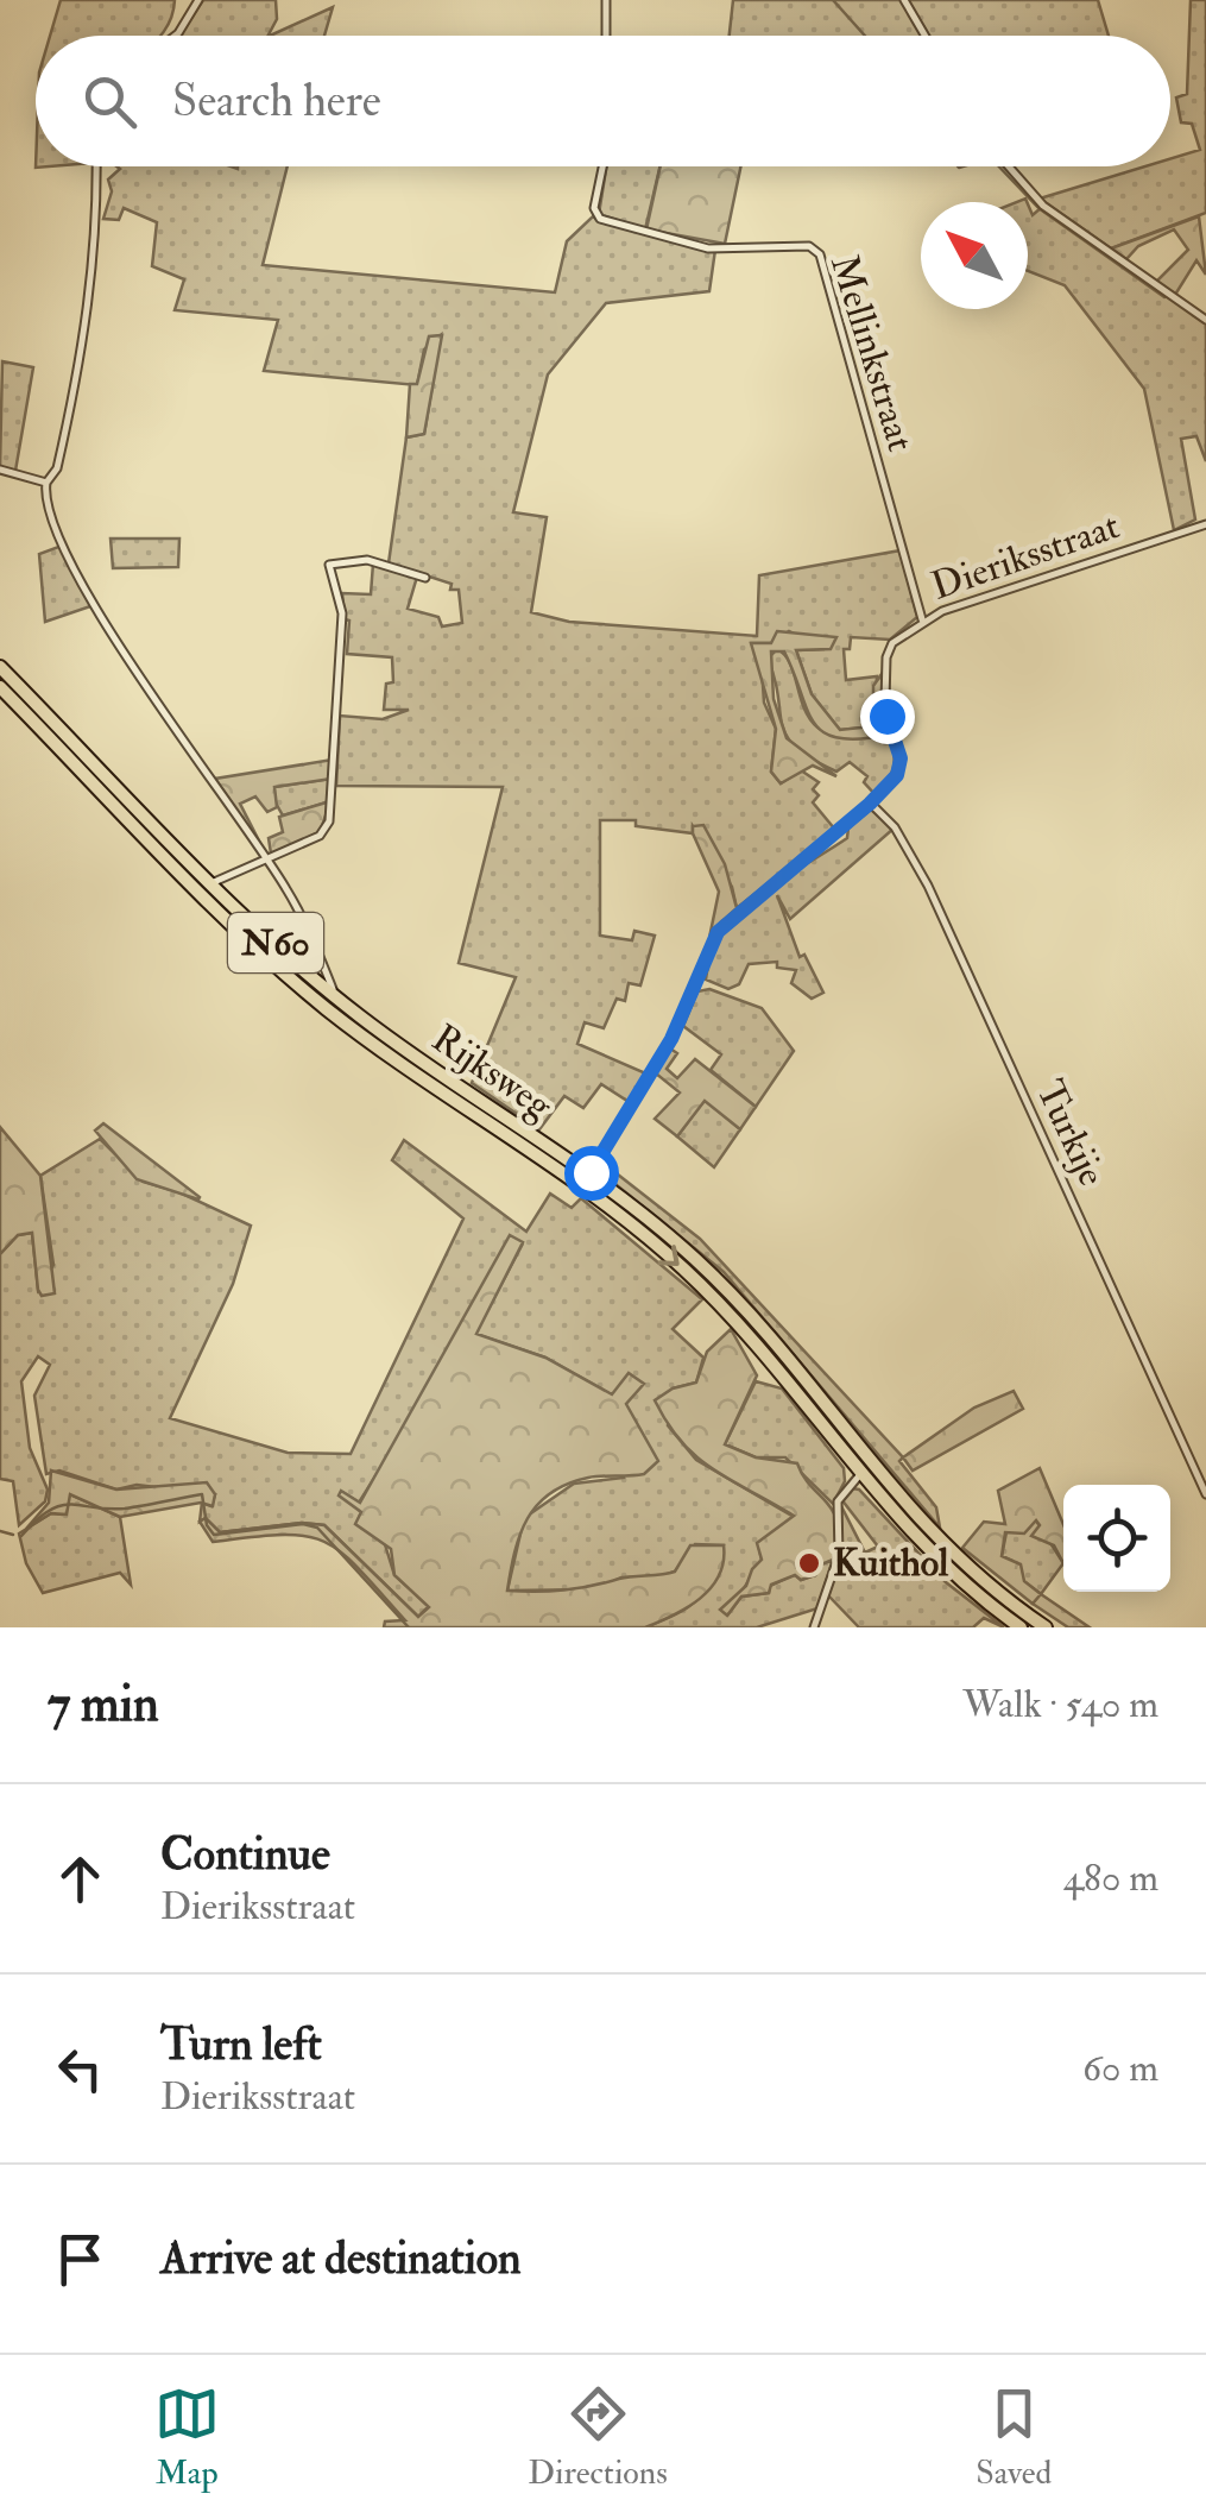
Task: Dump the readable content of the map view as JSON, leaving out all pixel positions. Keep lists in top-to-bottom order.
{
  "streets": {
    "highway": ["N60", "Rijksweg"],
    "street": ["Mellinkstraat", "Dieriksstraat", "Turkije"]
  },
  "crossings": [
    ["Mellinkstraat", "Dieriksstraat"],
    ["Dieriksstraat", "Rijksweg"],
    ["Dieriksstraat", "Turkije"]
  ],
  "places": ["Kuithol"],
  "north": "top left",
  "page": {
    "search": "Search here",
    "heading": ["7 min", "Walk · 540 m"],
    "list": [
      ["Continue", "Dieriksstraat", "480 m"],
      ["Turn left", "Dieriksstraat", "60 m"],
      "Arrive at destination"
    ],
    "nav": ["Map", "Directions", "Saved"]
  }
}
